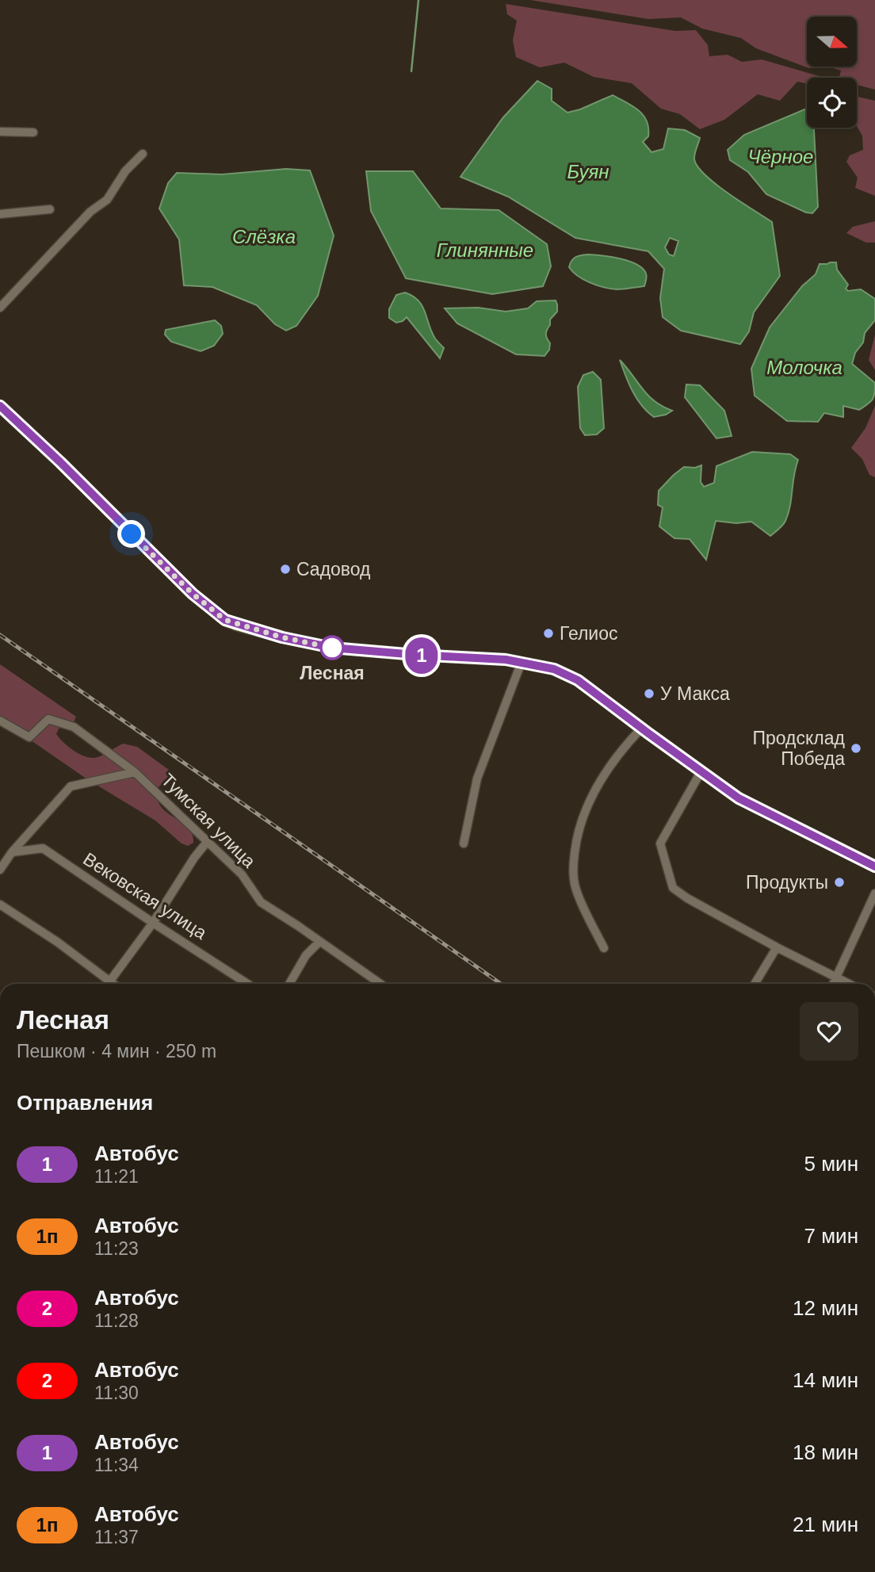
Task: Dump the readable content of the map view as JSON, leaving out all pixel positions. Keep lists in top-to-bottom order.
{
  "streets": {
    "street": ["Тумская улица", "Вековская улица"]
  },
  "water": [
    "Чёрное",
    "Буян",
    "Слёзка",
    "Глинянные",
    "Молочка"
  ],
  "places": [
    "Садовод",
    "Гелиос",
    "Лесная",
    "У Макса",
    "Продсклад Победа",
    "Продукты"
  ],
  "lines": ["bus line 1"],
  "north": "right",
  "page": {
    "on_map": "1",
    "heading": [
      ["Лесная", "Пешком · 4 мин · 250 m"],
      "Отправления"
    ],
    "list": [
      {
        "mark": "1",
        "name": "Автобус",
        "note": "11:21",
        "value": "5 мин"
      },
      {
        "mark": "1п",
        "name": "Автобус",
        "note": "11:23",
        "value": "7 мин"
      },
      {
        "mark": "2",
        "name": "Автобус",
        "note": "11:28",
        "value": "12 мин"
      },
      {
        "mark": "2",
        "name": "Автобус",
        "note": "11:30",
        "value": "14 мин"
      },
      {
        "mark": "1",
        "name": "Автобус",
        "note": "11:34",
        "value": "18 мин"
      },
      {
        "mark": "1п",
        "name": "Автобус",
        "note": "11:37",
        "value": "21 мин"
      }
    ]
  }
}
